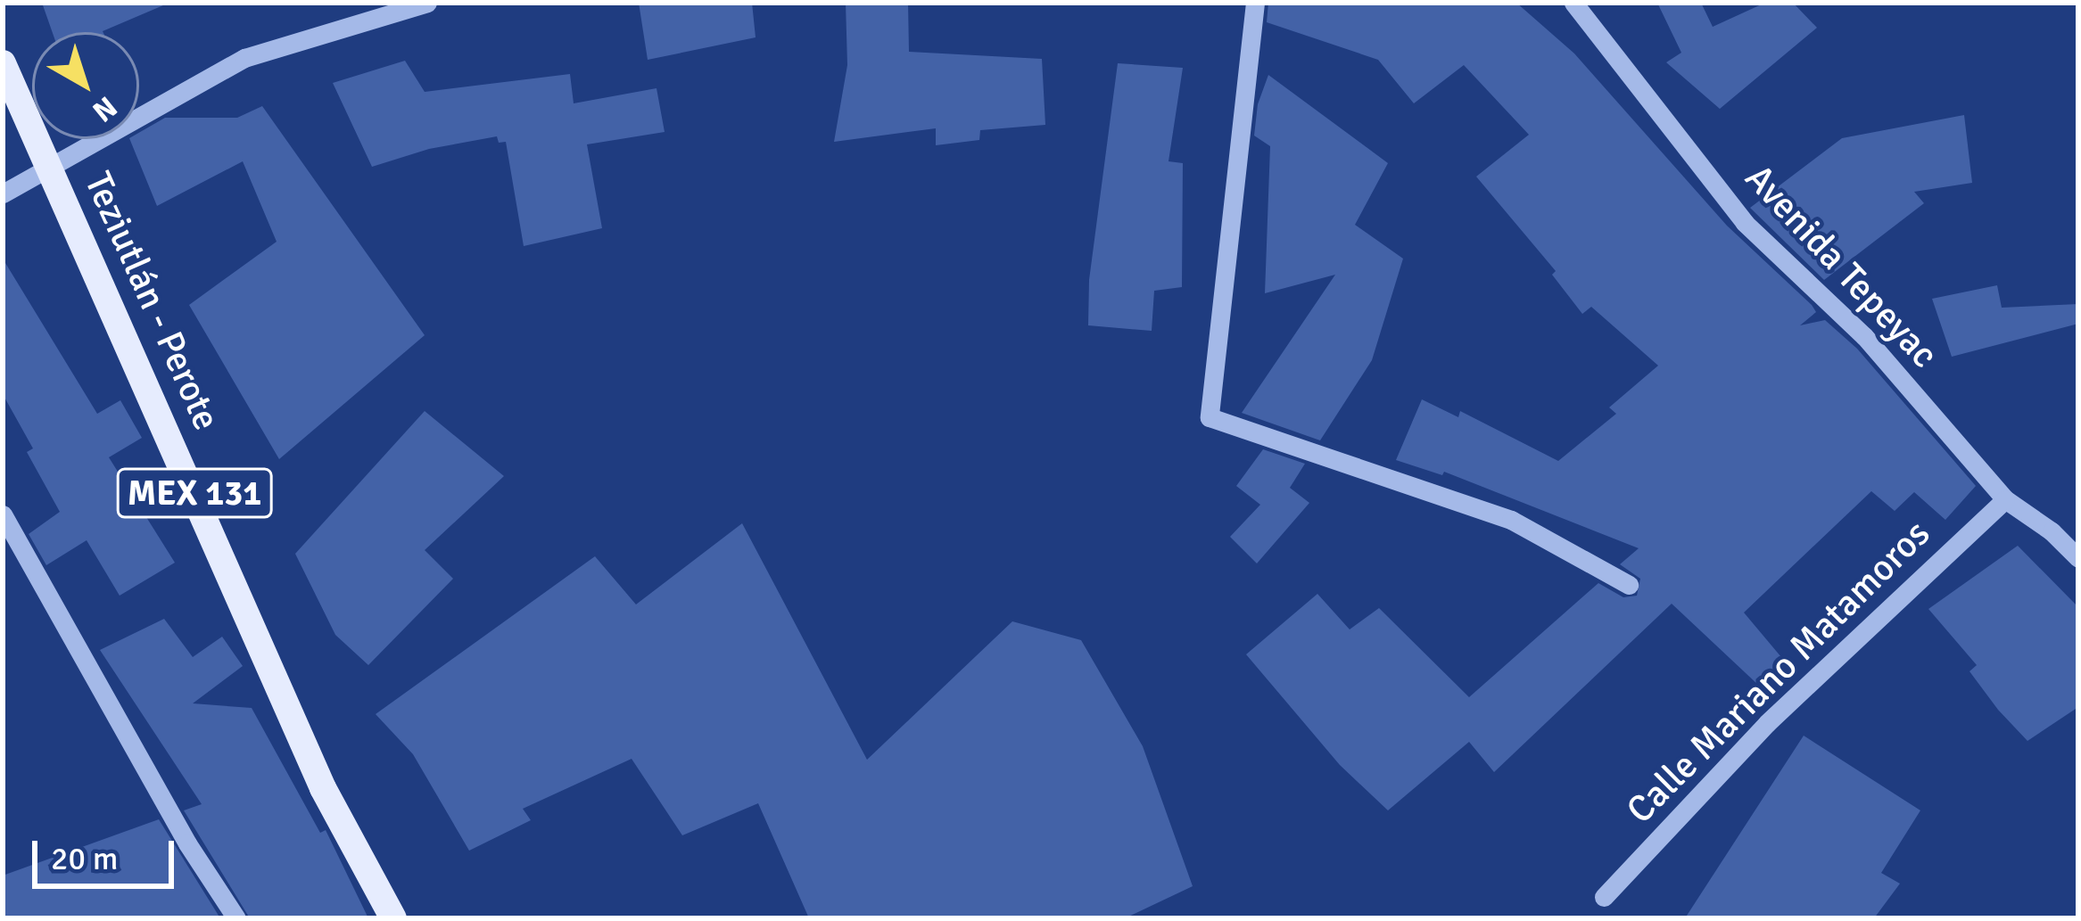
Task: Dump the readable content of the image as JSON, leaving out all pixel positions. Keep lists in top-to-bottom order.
{
  "streets": {
    "main road": ["Teziutlán - Perote", "MEX 131"],
    "street": ["Avenida Tepeyac", "Calle Mariano Matamoros"]
  },
  "crossings": [
    ["Avenida Tepeyac", "Calle Mariano Matamoros"]
  ],
  "scale_bar": "20 m",
  "north": "bottom right"
}
